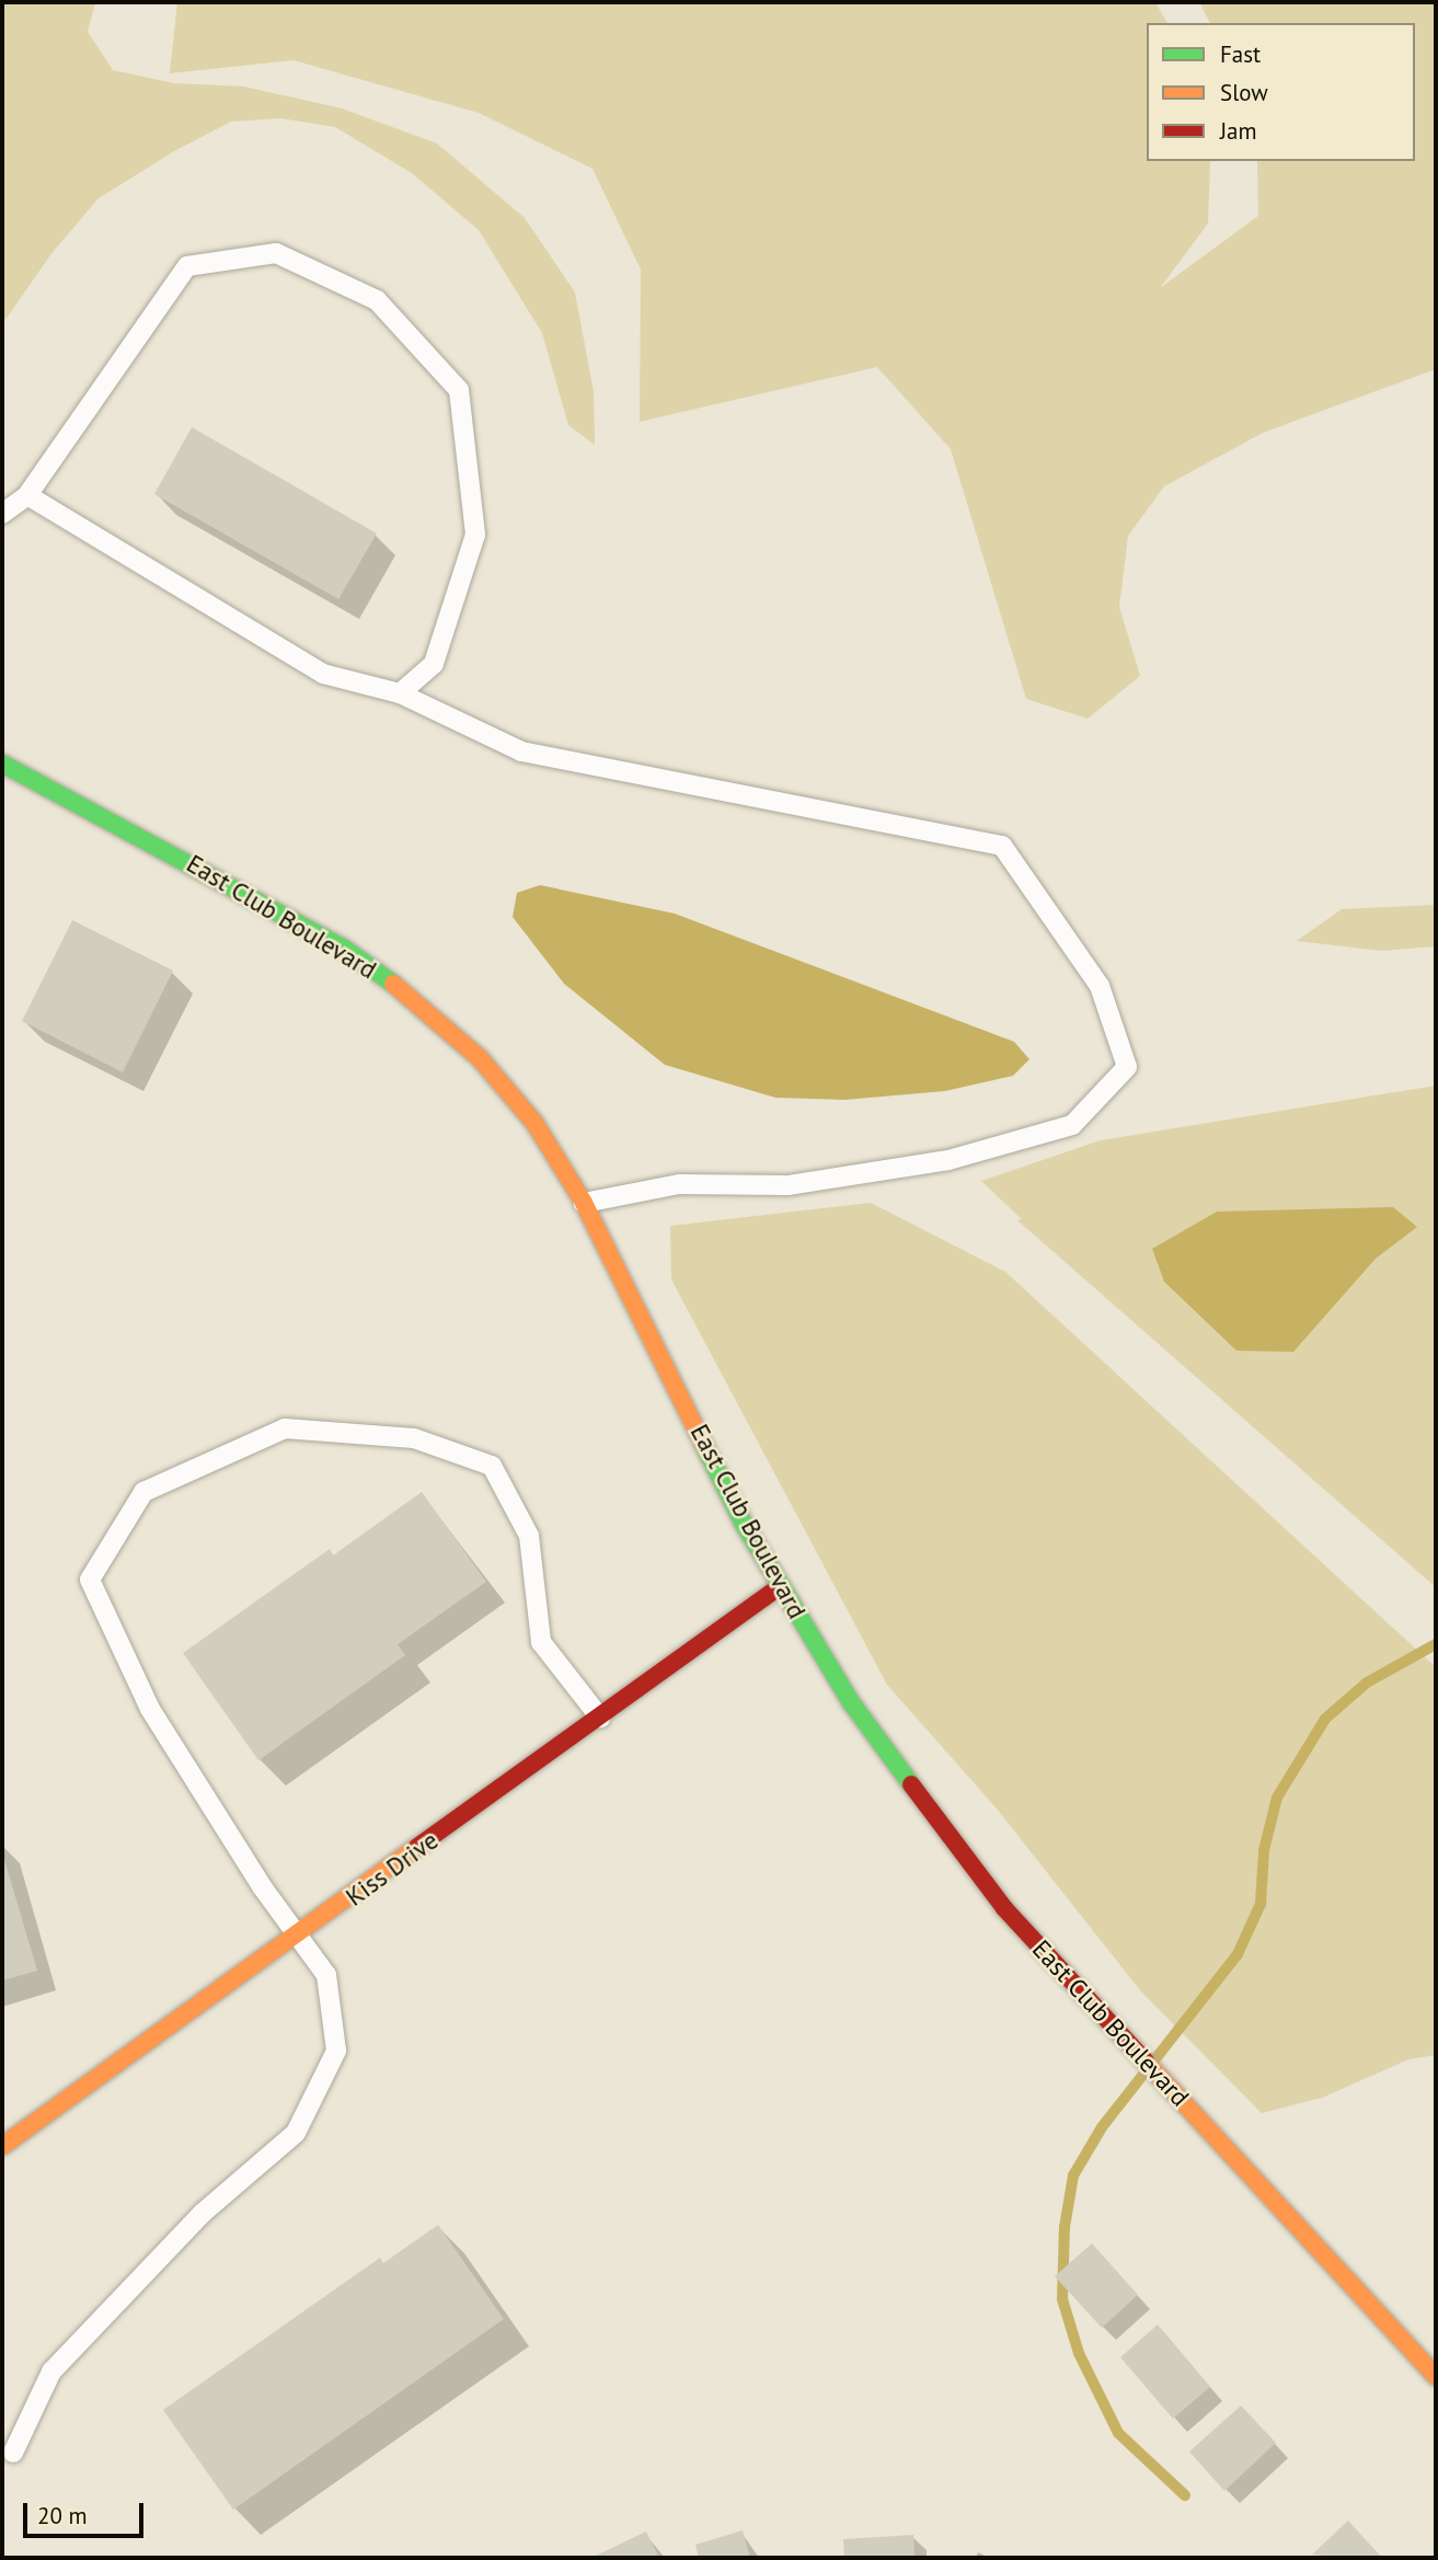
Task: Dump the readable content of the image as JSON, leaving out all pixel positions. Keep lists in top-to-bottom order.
{
  "streets": {
    "street": ["East Club Boulevard", "Kiss Drive"]
  },
  "crossings": [
    ["East Club Boulevard", "Kiss Drive"]
  ],
  "legend": ["Fast", "Slow", "Jam"],
  "scale_bar": "20 m"
}
